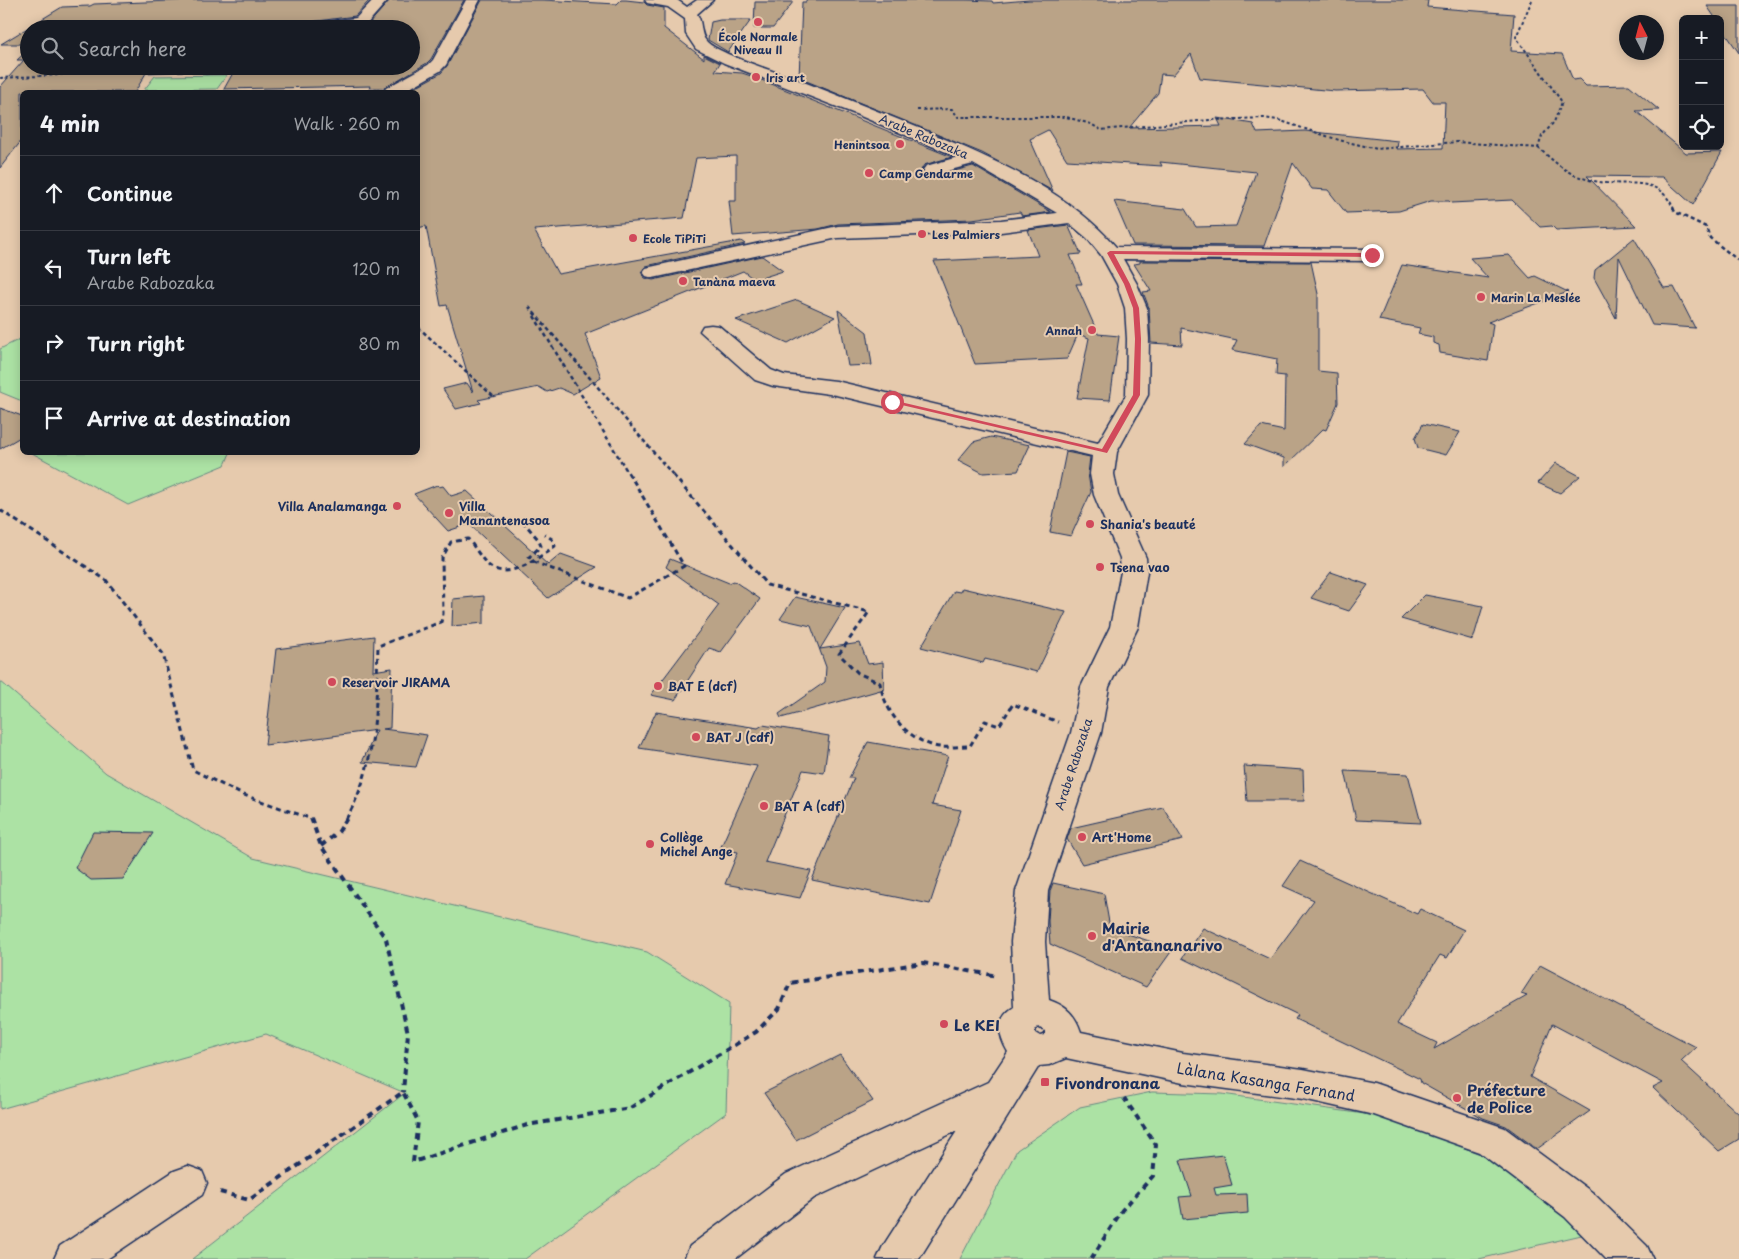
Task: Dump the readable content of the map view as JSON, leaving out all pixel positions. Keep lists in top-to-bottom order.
{
  "streets": {
    "street": ["Arabe Rabozaka", "Làlana Kasanga Fernand"]
  },
  "crossings": [
    ["Arabe Rabozaka", "Làlana Kasanga Fernand"]
  ],
  "places": {
    "other": [
      "École Normale Niveau II",
      "Iris art",
      "Henintsoa",
      "Camp Gendarme",
      "Les Palmiers",
      "Ecole TiPiTi",
      "Tanàna maeva",
      "Marin La Meslée",
      "Annah",
      "Villa Analamanga",
      "Villa Manantenasoa",
      "Shania's beauté",
      "Tsena vao",
      "Reservoir JIRAMA",
      "BAT E (dcf)",
      "BAT J (cdf)",
      "BAT A (cdf)",
      "Art'Home",
      "Collège Michel Ange",
      "Mairie d'Antananarivo",
      "Le KEI",
      "Préfecture de Police"
    ],
    "transit": ["Fivondronana"]
  },
  "north": "top",
  "page": {
    "map_buttons": ["+", "−"],
    "search": "Search here",
    "heading": ["4 min", "Walk · 260 m"],
    "list": [
      ["Continue", "60 m"],
      ["Turn left", "Arabe Rabozaka", "120 m"],
      ["Turn right", "80 m"],
      "Arrive at destination"
    ]
  }
}
